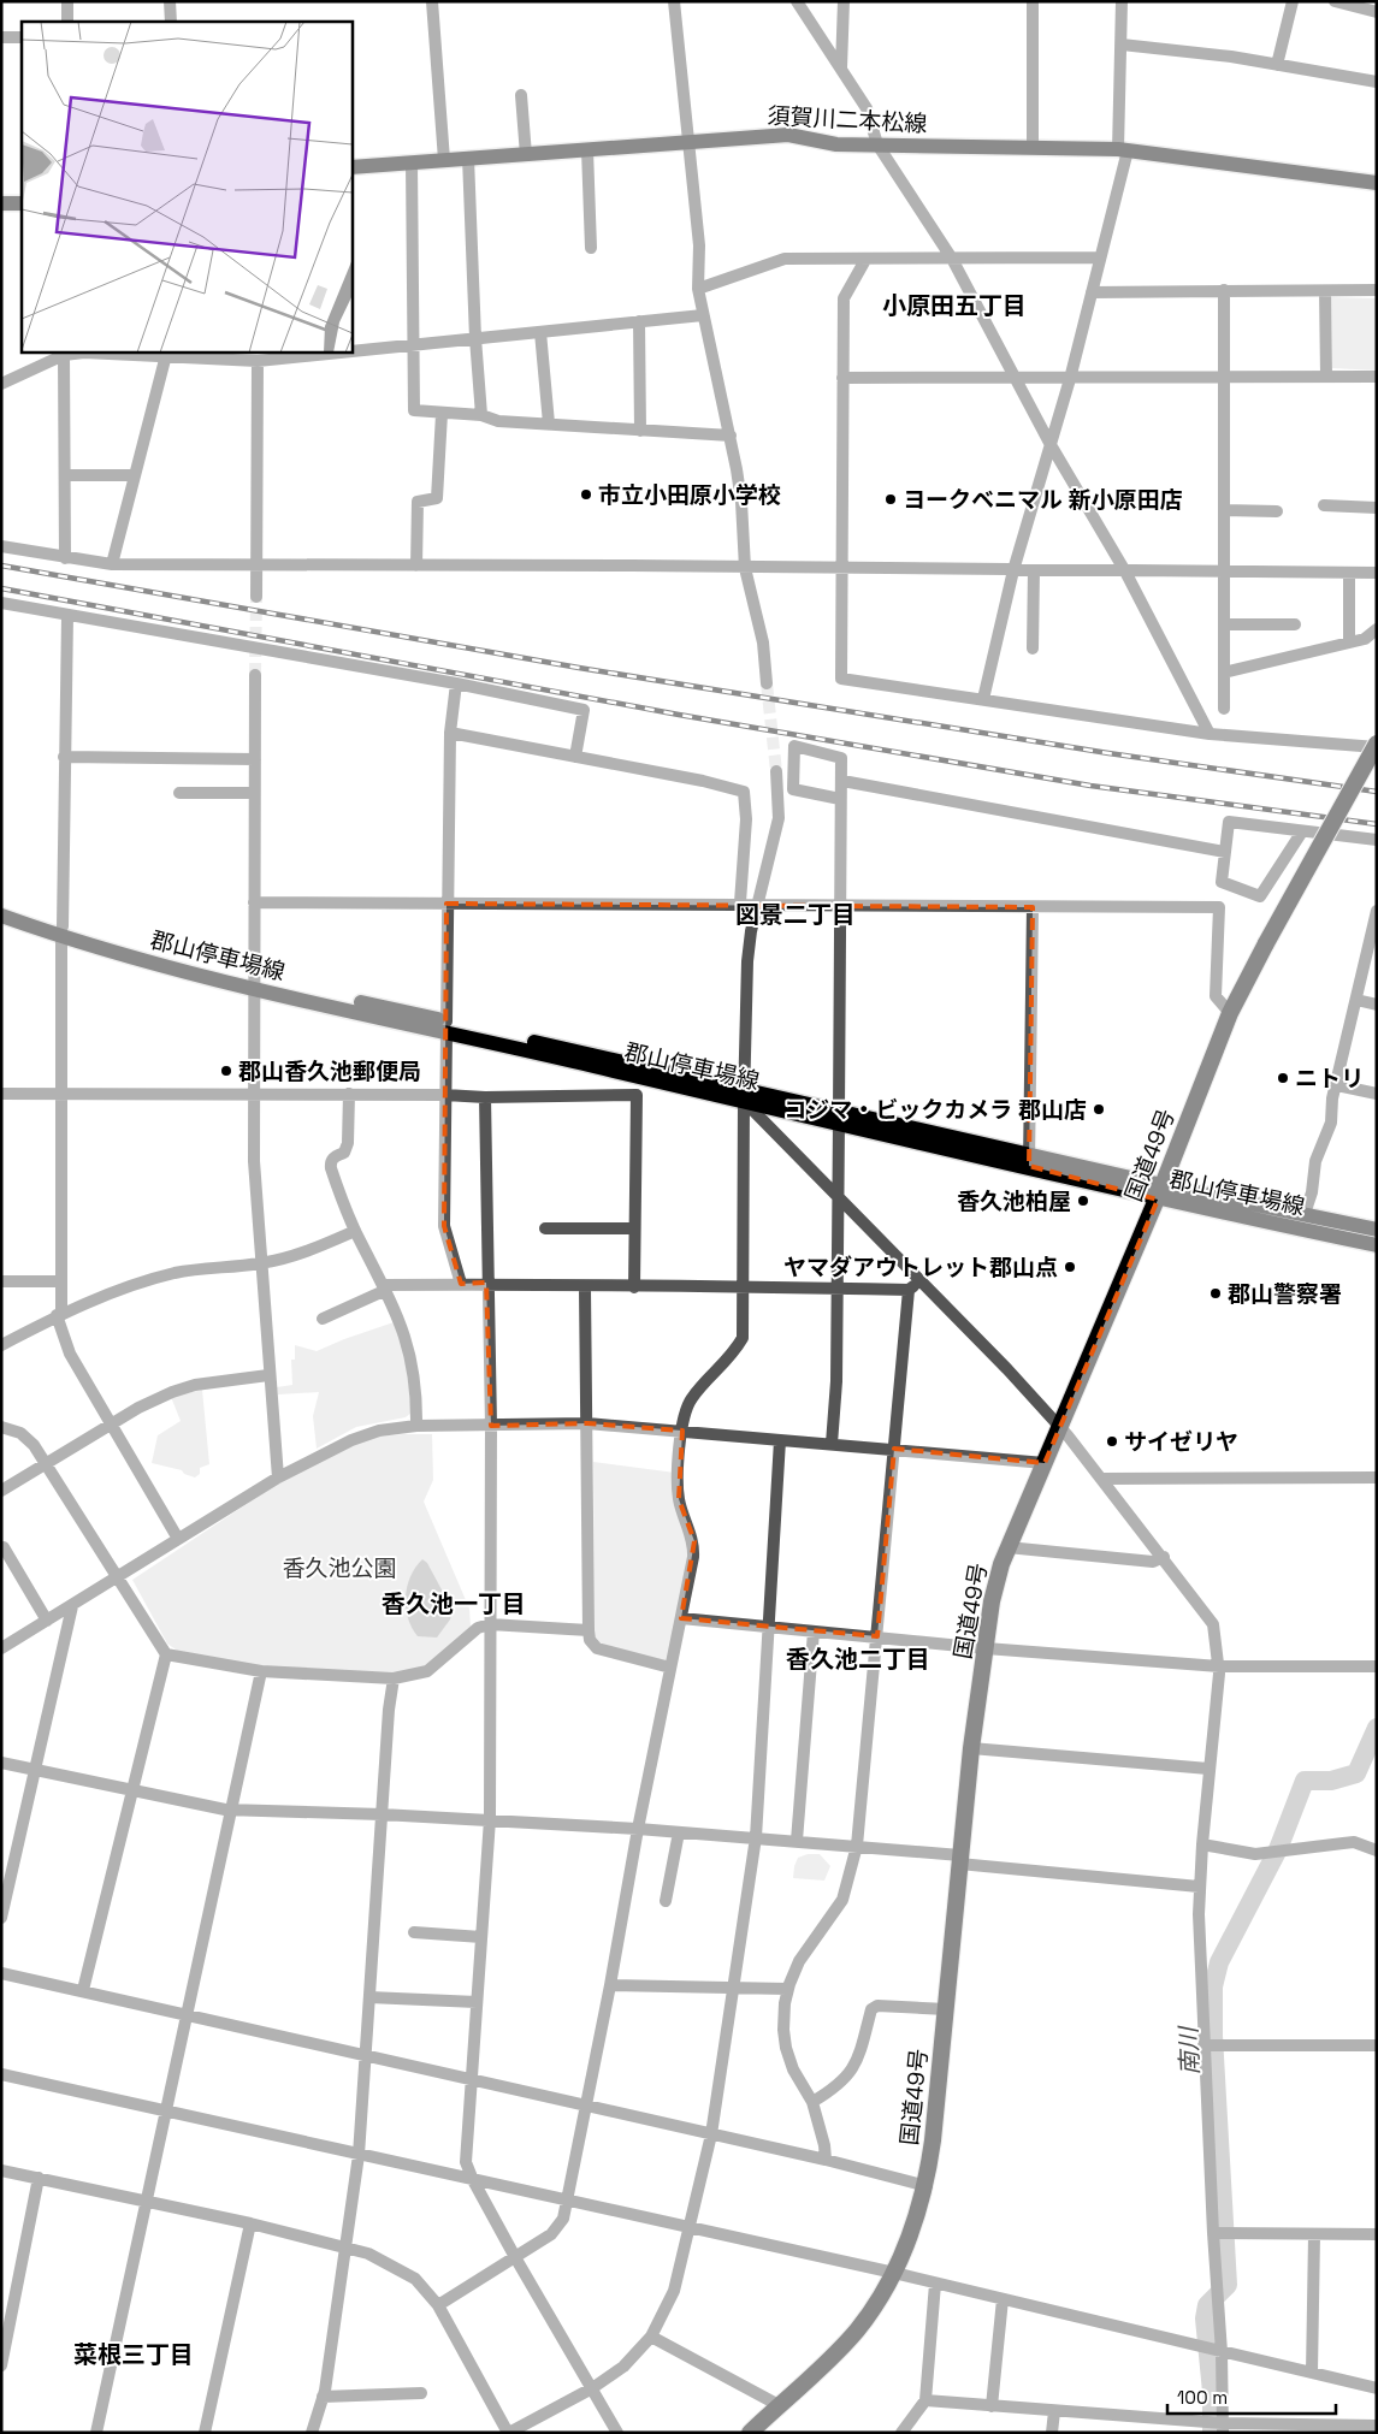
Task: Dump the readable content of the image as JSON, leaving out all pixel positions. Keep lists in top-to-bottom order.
{
  "streets": {
    "highway": ["国道49号"],
    "main road": ["須賀川二本松線", "郡山停車場線"]
  },
  "crossings": [
    ["郡山停車場線", "国道49号"]
  ],
  "districts": [
    "小原田五丁目",
    "図景二丁目",
    "香久池一丁目",
    "香久池二丁目",
    "菜根三丁目"
  ],
  "water": ["南川"],
  "parks": ["香久池公園"],
  "places": [
    "市立小田原小学校",
    "ヨークベニマル 新小原田店",
    "郡山香久池郵便局",
    "ニトリ",
    "コジマ・ビックカメラ 郡山店",
    "香久池柏屋",
    "ヤマダアウトレット郡山点",
    "郡山警察署",
    "サイゼリヤ"
  ],
  "scale_bar": "100 m"
}
